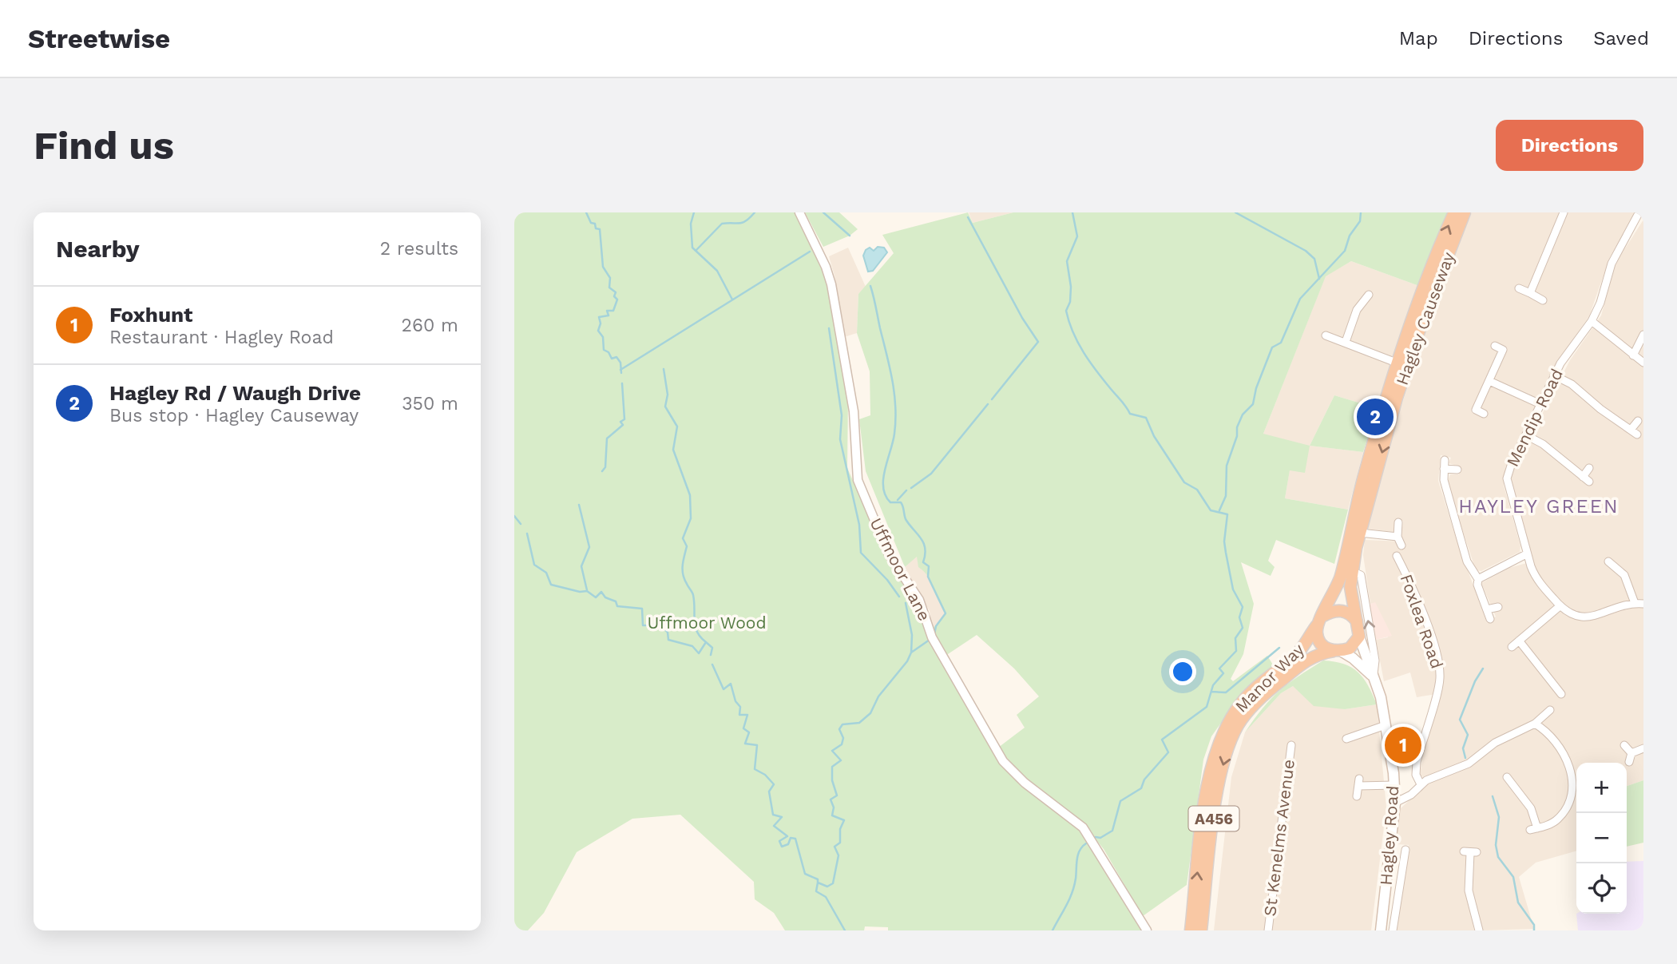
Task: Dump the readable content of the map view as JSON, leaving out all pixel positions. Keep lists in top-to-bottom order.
{
  "streets": {
    "highway": ["Hagley Causeway", "Manor Way", "A456"],
    "main road": ["Hagley Road"],
    "street": [
      "Mendip Road",
      "Uffmoor Lane",
      "Foxlea Road",
      "St Kenelms Avenue"
    ]
  },
  "crossings": [
    ["Hagley Causeway", "Manor Way"],
    ["Hagley Causeway", "A456"],
    ["Hagley Causeway", "Hagley Road"],
    ["Manor Way", "A456"],
    ["Manor Way", "Hagley Road"],
    ["A456", "Hagley Road"]
  ],
  "districts": ["HAYLEY GREEN"],
  "parks": ["Uffmoor Wood"],
  "page": {
    "header": "Streetwise",
    "nav": ["Map", "Directions", "Saved"],
    "buttons": "Directions",
    "title": "Find us",
    "heading": ["Nearby", "2 results"],
    "list": [
      {
        "mark": "1",
        "name": "Foxhunt",
        "note": "Restaurant · Hagley Road",
        "value": "260 m"
      },
      {
        "mark": "2",
        "name": "Hagley Rd / Waugh Drive",
        "note": "Bus stop · Hagley Causeway",
        "value": "350 m"
      }
    ],
    "pins": ["2", "1"],
    "map_buttons": ["+", "−"]
  }
}
